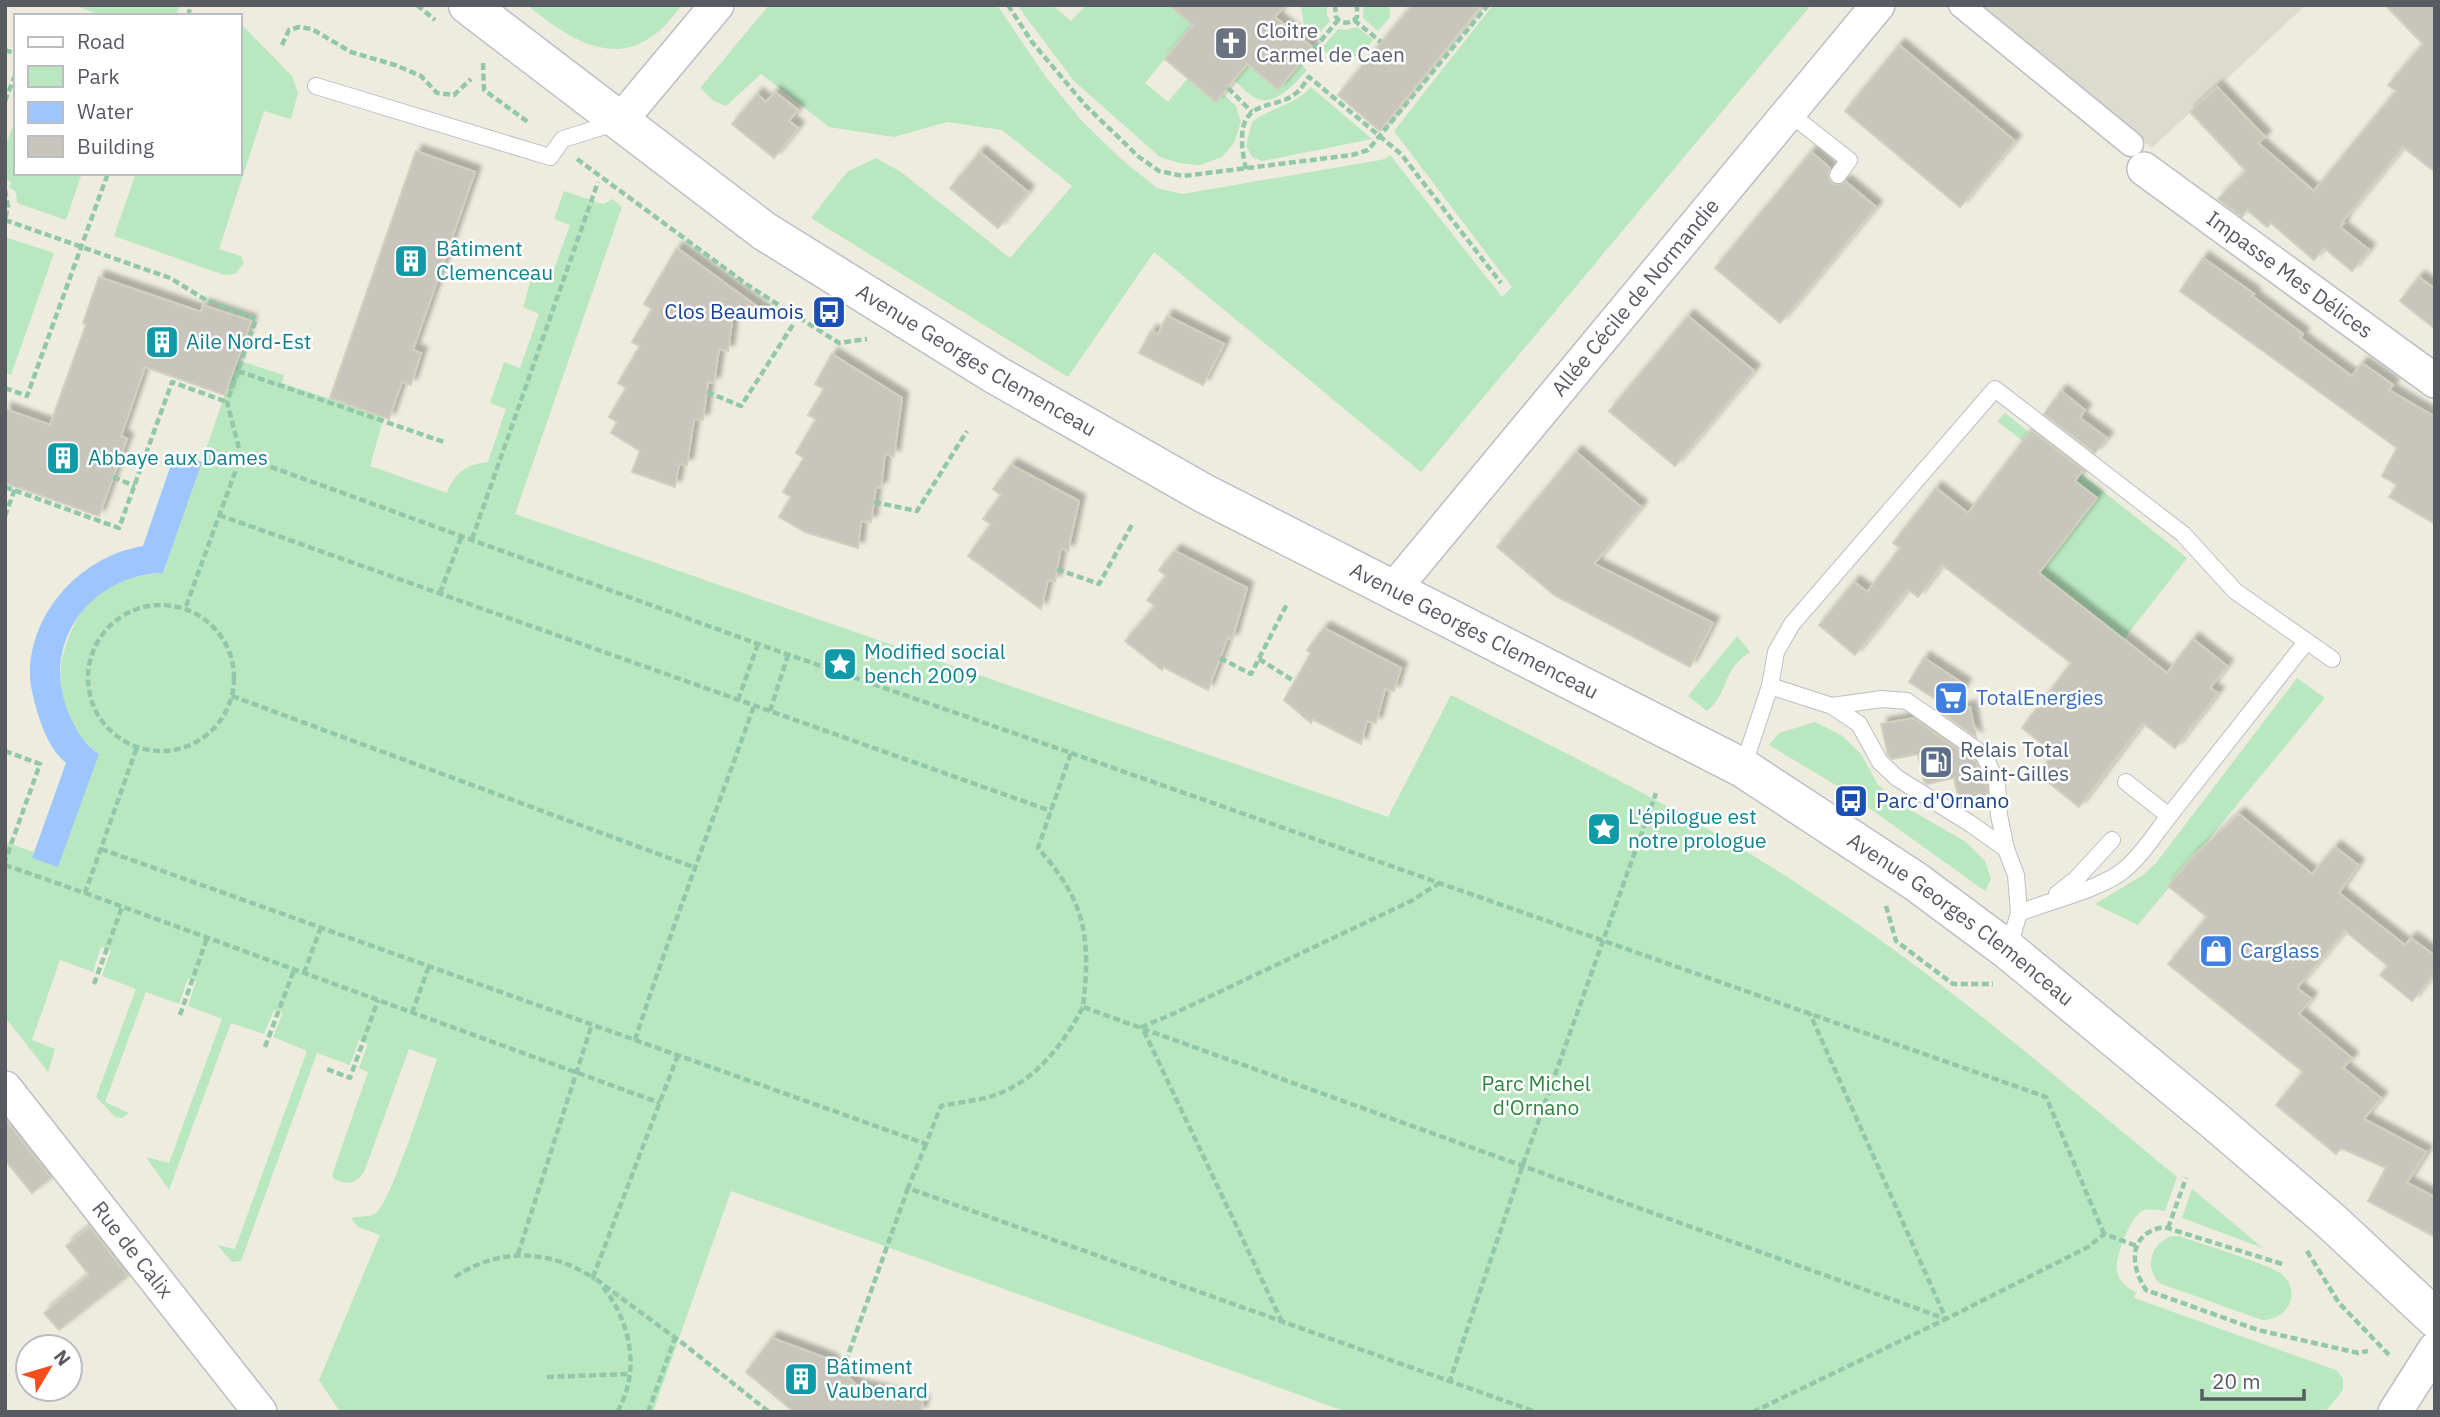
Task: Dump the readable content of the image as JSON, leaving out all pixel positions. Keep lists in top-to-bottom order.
{
  "streets": {
    "main road": ["Avenue Georges Clemenceau"],
    "street": ["Impasse Mes Délices", "Allée Cécile de Normandie", "Rue de Calix"]
  },
  "crossings": [
    ["Allée Cécile de Normandie", "Avenue Georges Clemenceau"]
  ],
  "parks": ["Parc Michel d'Ornano"],
  "places": {
    "church": ["Cloitre Carmel de Caen"],
    "building": [
      "Bâtiment Clemenceau",
      "Aile Nord-Est",
      "Abbaye aux Dames",
      "Bâtiment Vaubenard"
    ],
    "bus stop": ["Clos Beaumois", "Parc d'Ornano"],
    "place": ["Modified social bench 2009", "L'épilogue est notre prologue"],
    "supermarket": ["TotalEnergies"],
    "fuel station": ["Relais Total Saint-Gilles"],
    "shop": ["Carglass"]
  },
  "legend": [
    "Road",
    "Park",
    "Water",
    "Building"
  ],
  "scale_bar": "20 m",
  "north": "top right"
}
